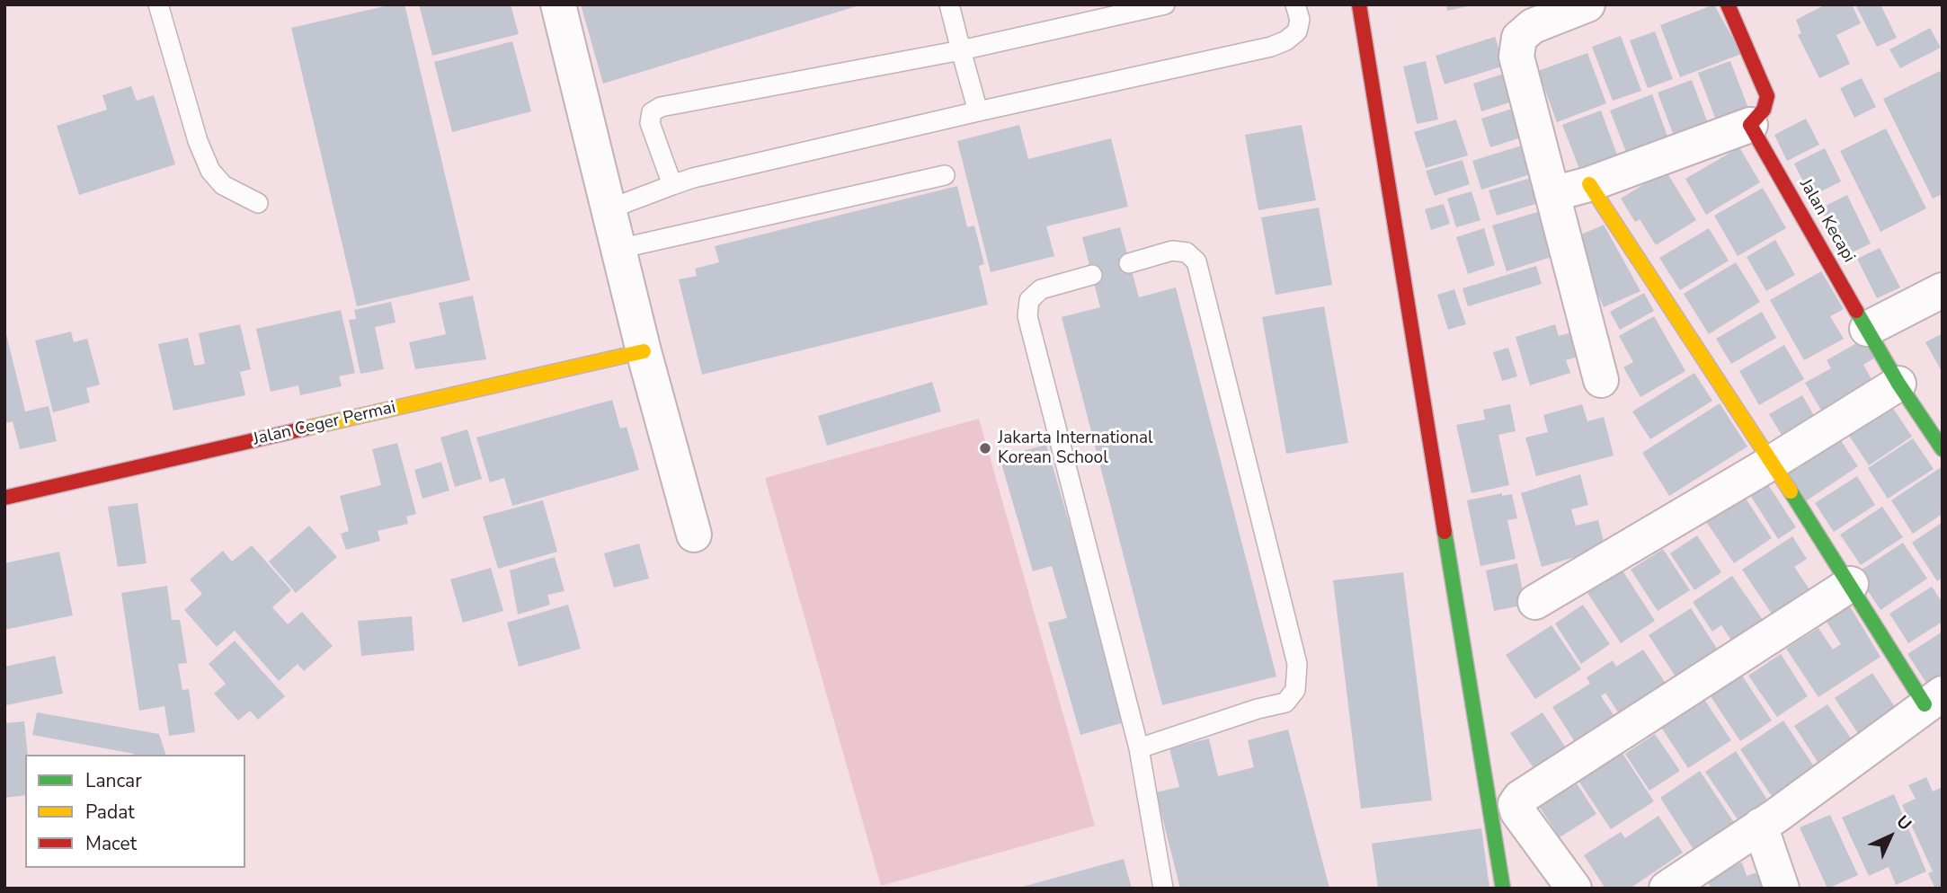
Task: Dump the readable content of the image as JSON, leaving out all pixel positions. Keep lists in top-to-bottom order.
{
  "streets": {
    "street": ["Jalan Kecapi", "Jalan Ceger Permai"]
  },
  "places": ["Jakarta International Korean School"],
  "legend": ["Lancar", "Padat", "Macet"],
  "north": "top right"
}
